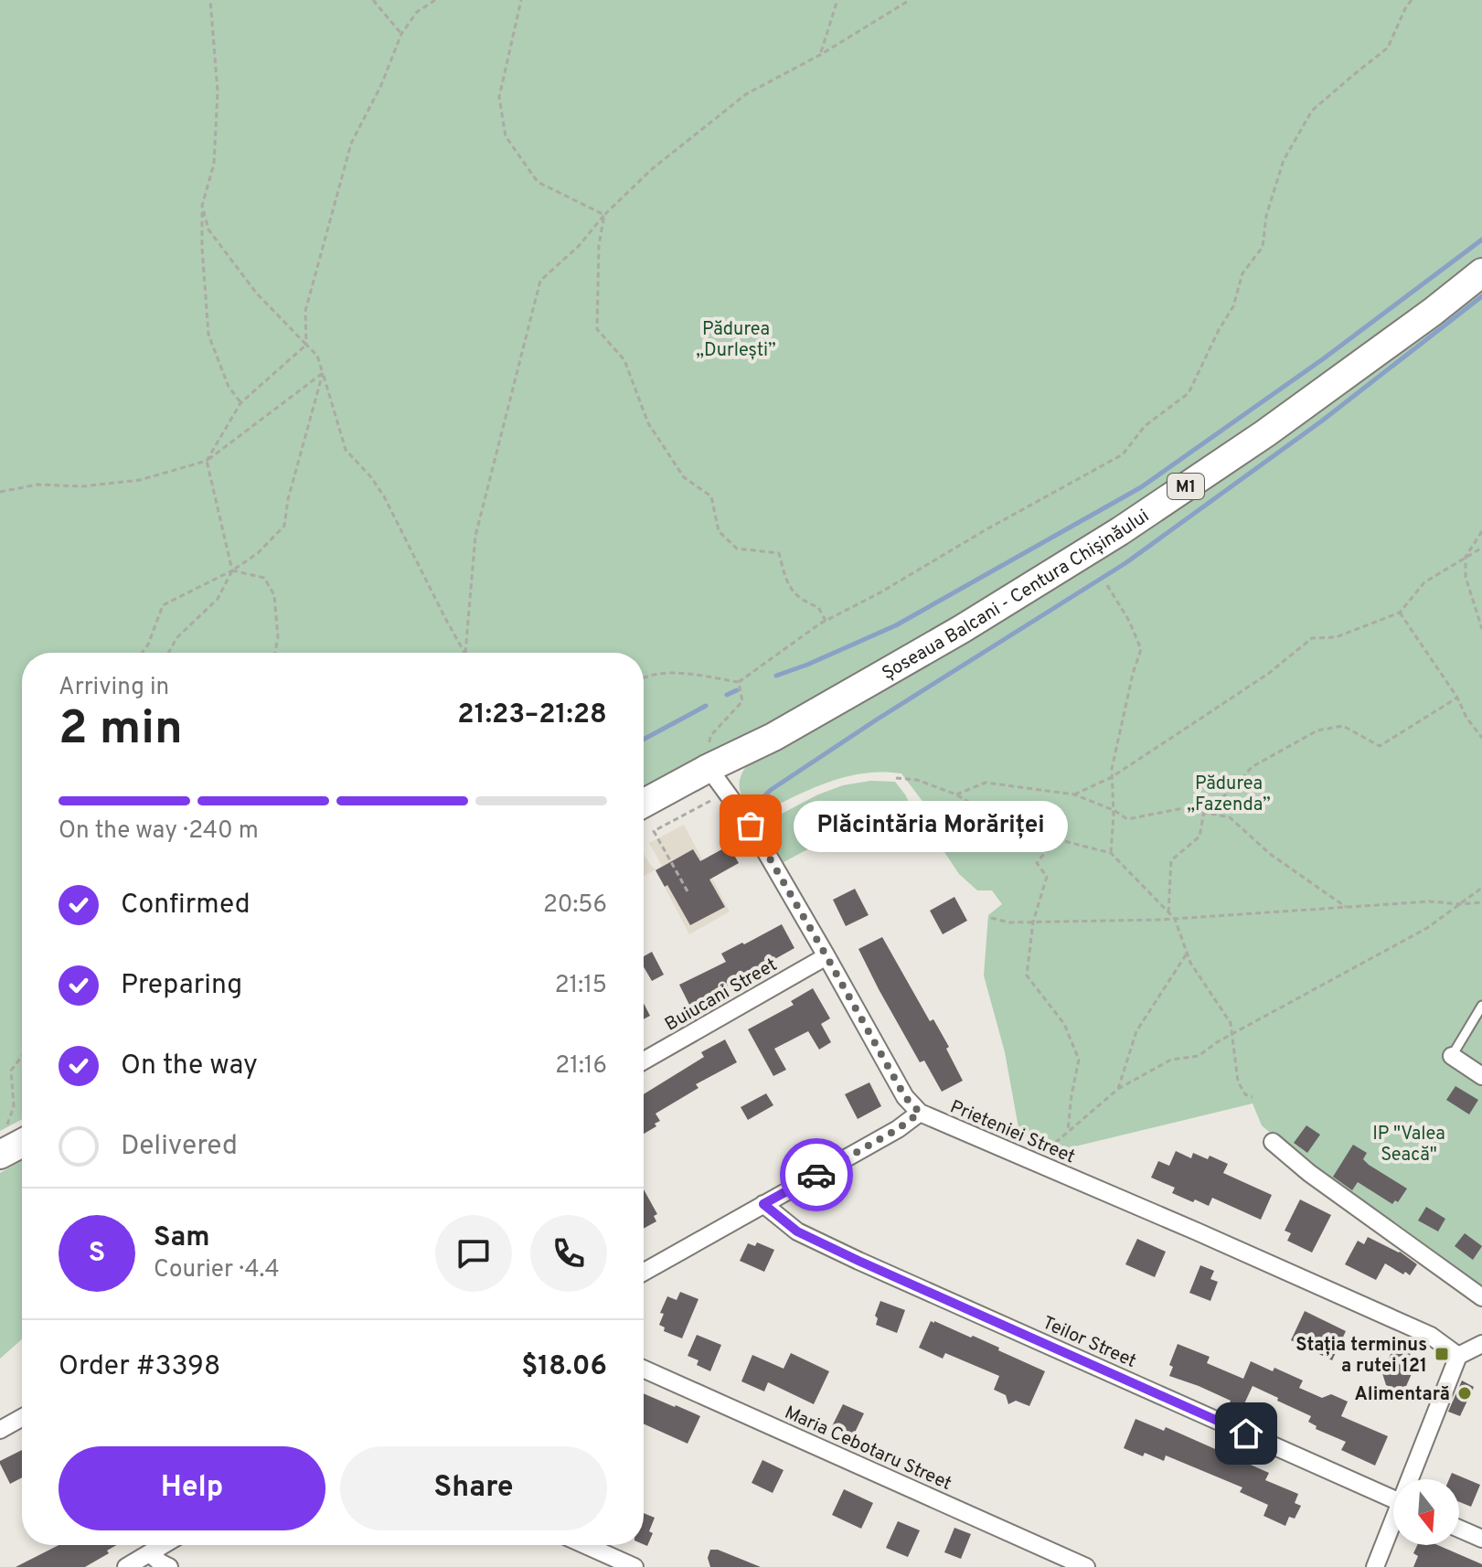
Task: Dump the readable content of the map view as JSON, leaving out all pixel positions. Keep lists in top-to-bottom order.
{
  "streets": {
    "highway": ["M1", "Șoseaua Balcani - Centura Chișinăului"],
    "street": [
      "Buiucani Street",
      "Prieteniei Street",
      "Teilor Street",
      "Maria Cebotaru Street"
    ]
  },
  "crossings": [
    ["Șoseaua Balcani - Centura Chișinăului", "Prieteniei Street"],
    ["Buiucani Street", "Prieteniei Street"]
  ],
  "parks": ["Pădurea „Durlești”", "Pădurea „Fazenda”", "IP \"Valea Seacă\""],
  "places": {
    "other": ["Plăcintăria Morăriței", "Alimentară"],
    "transit": ["Stația terminus a rutei 121"]
  },
  "north": "bottom",
  "page": {
    "heading": ["2 min", "Arriving in", "21:23–21:28"],
    "panel": [
      "Sam",
      "Courier · 4.4",
      "Order #3398",
      "$18.06"
    ],
    "bar": "On the way · 240 m",
    "bubble": "Plăcintăria Morăriței",
    "list": [
      ["Confirmed", "20:56"],
      ["Preparing", "21:15"],
      ["On the way", "21:16"],
      "Delivered"
    ],
    "round": "S",
    "buttons": ["Help", "Share"]
  }
}
